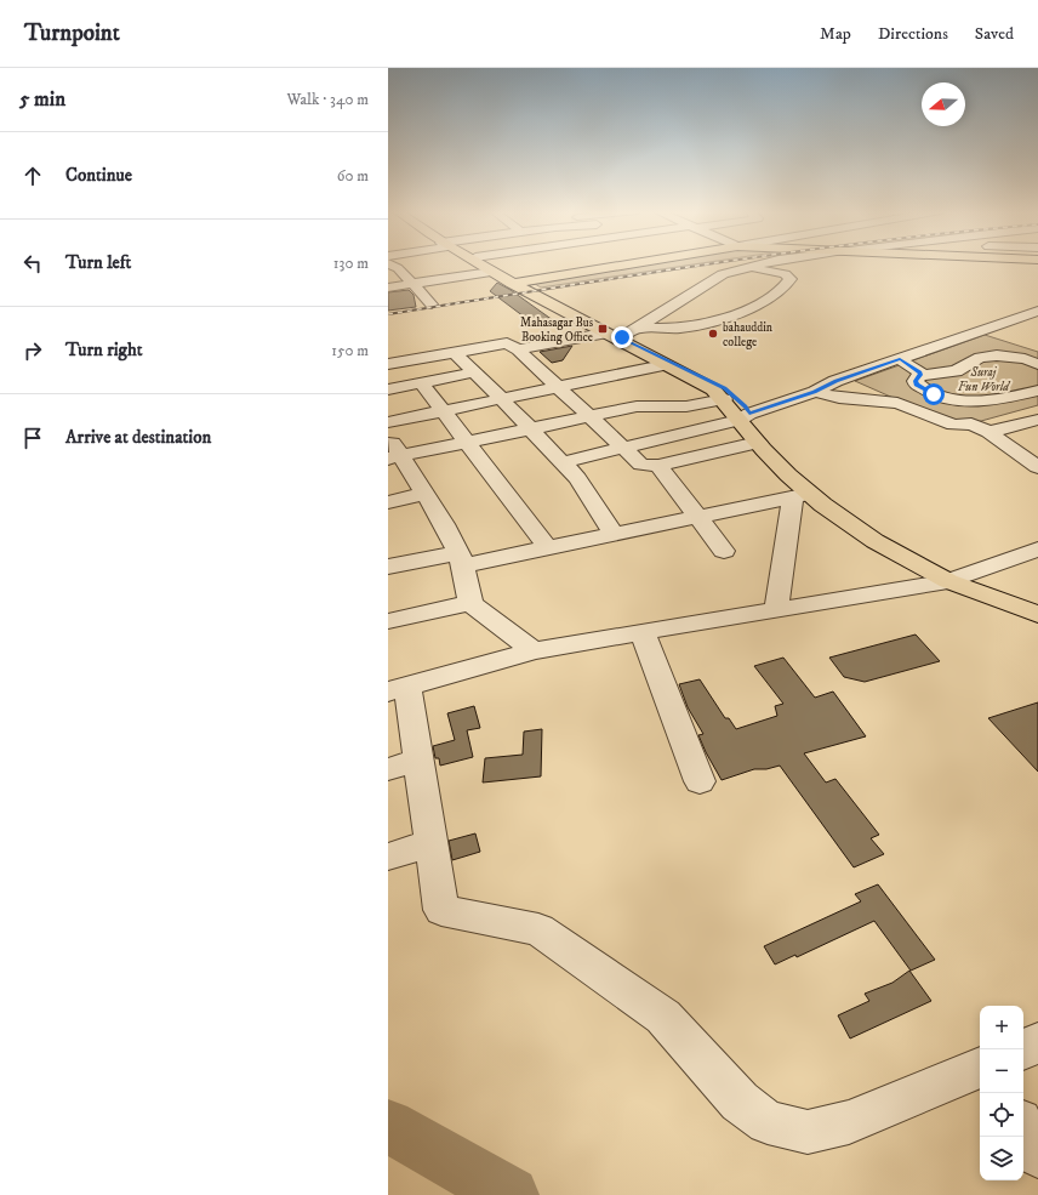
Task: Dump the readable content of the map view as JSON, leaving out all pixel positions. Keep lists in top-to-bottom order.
{
  "parks": ["Suraj Fun World"],
  "places": {
    "transit": ["Mahasagar Bus Booking Office"],
    "other": ["bahauddin college"]
  },
  "north": "left",
  "page": {
    "header": "Turnpoint",
    "nav": ["Map", "Directions", "Saved"],
    "heading": ["5 min", "Walk · 340 m"],
    "list": [
      ["Continue", "60 m"],
      ["Turn left", "130 m"],
      ["Turn right", "150 m"],
      "Arrive at destination"
    ],
    "map_buttons": ["+", "−"]
  }
}
